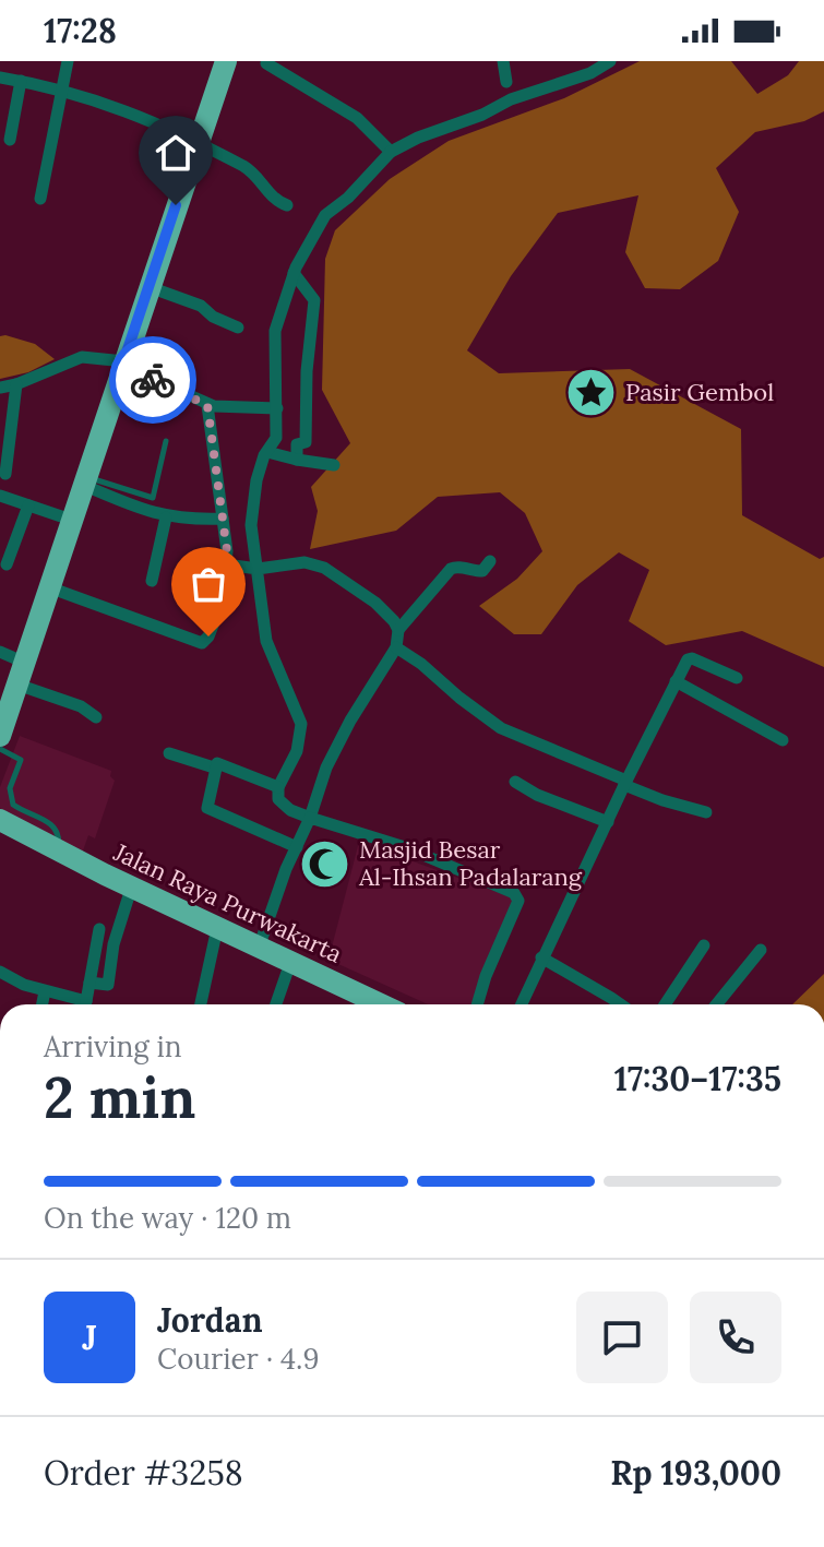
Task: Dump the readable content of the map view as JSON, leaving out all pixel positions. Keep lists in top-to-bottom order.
{
  "streets": {
    "highway": ["Jalan Raya Purwakarta"]
  },
  "places": {
    "place": ["Pasir Gembol"],
    "mosque": ["Masjid Besar Al-Ihsan Padalarang"]
  },
  "page": {
    "status": "17:28",
    "heading": ["2 min", "Arriving in", "17:30–17:35"],
    "panel": [
      "Jordan",
      "Courier · 4.9",
      "Order #3258",
      "Rp 193,000"
    ],
    "bar": "On the way · 120 m",
    "round": "J"
  }
}
